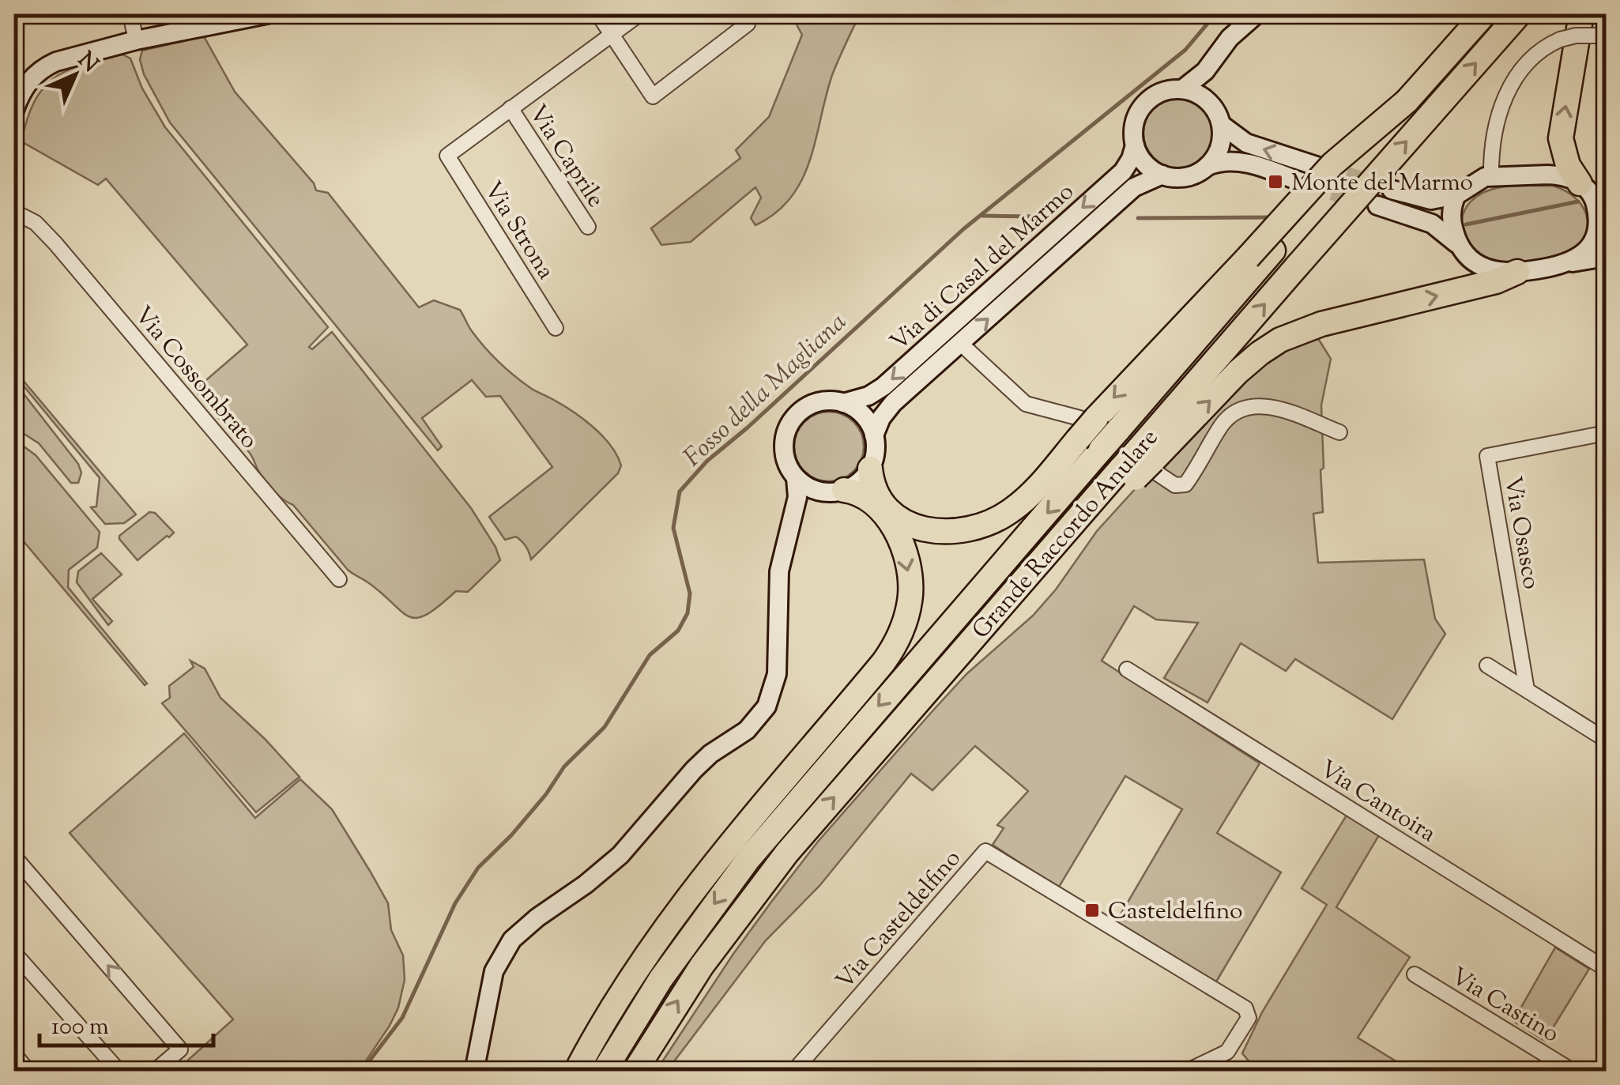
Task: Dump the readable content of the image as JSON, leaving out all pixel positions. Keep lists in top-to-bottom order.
{
  "streets": {
    "highway": ["Grande Raccordo Anulare"],
    "main road": ["Via di Casal del Marmo"],
    "street": [
      "Via Caprile",
      "Via Strona",
      "Via Cossombrato",
      "Via Osasco",
      "Via Cantoira",
      "Via Casteldelfino",
      "Via Castino"
    ]
  },
  "crossings": [
    ["Via Caprile", "Via Strona"]
  ],
  "water": ["Fosso della Magliana"],
  "places": {
    "transit": ["Monte del Marmo", "Casteldelfino"]
  },
  "scale_bar": "100 m",
  "north": "top right"
}
